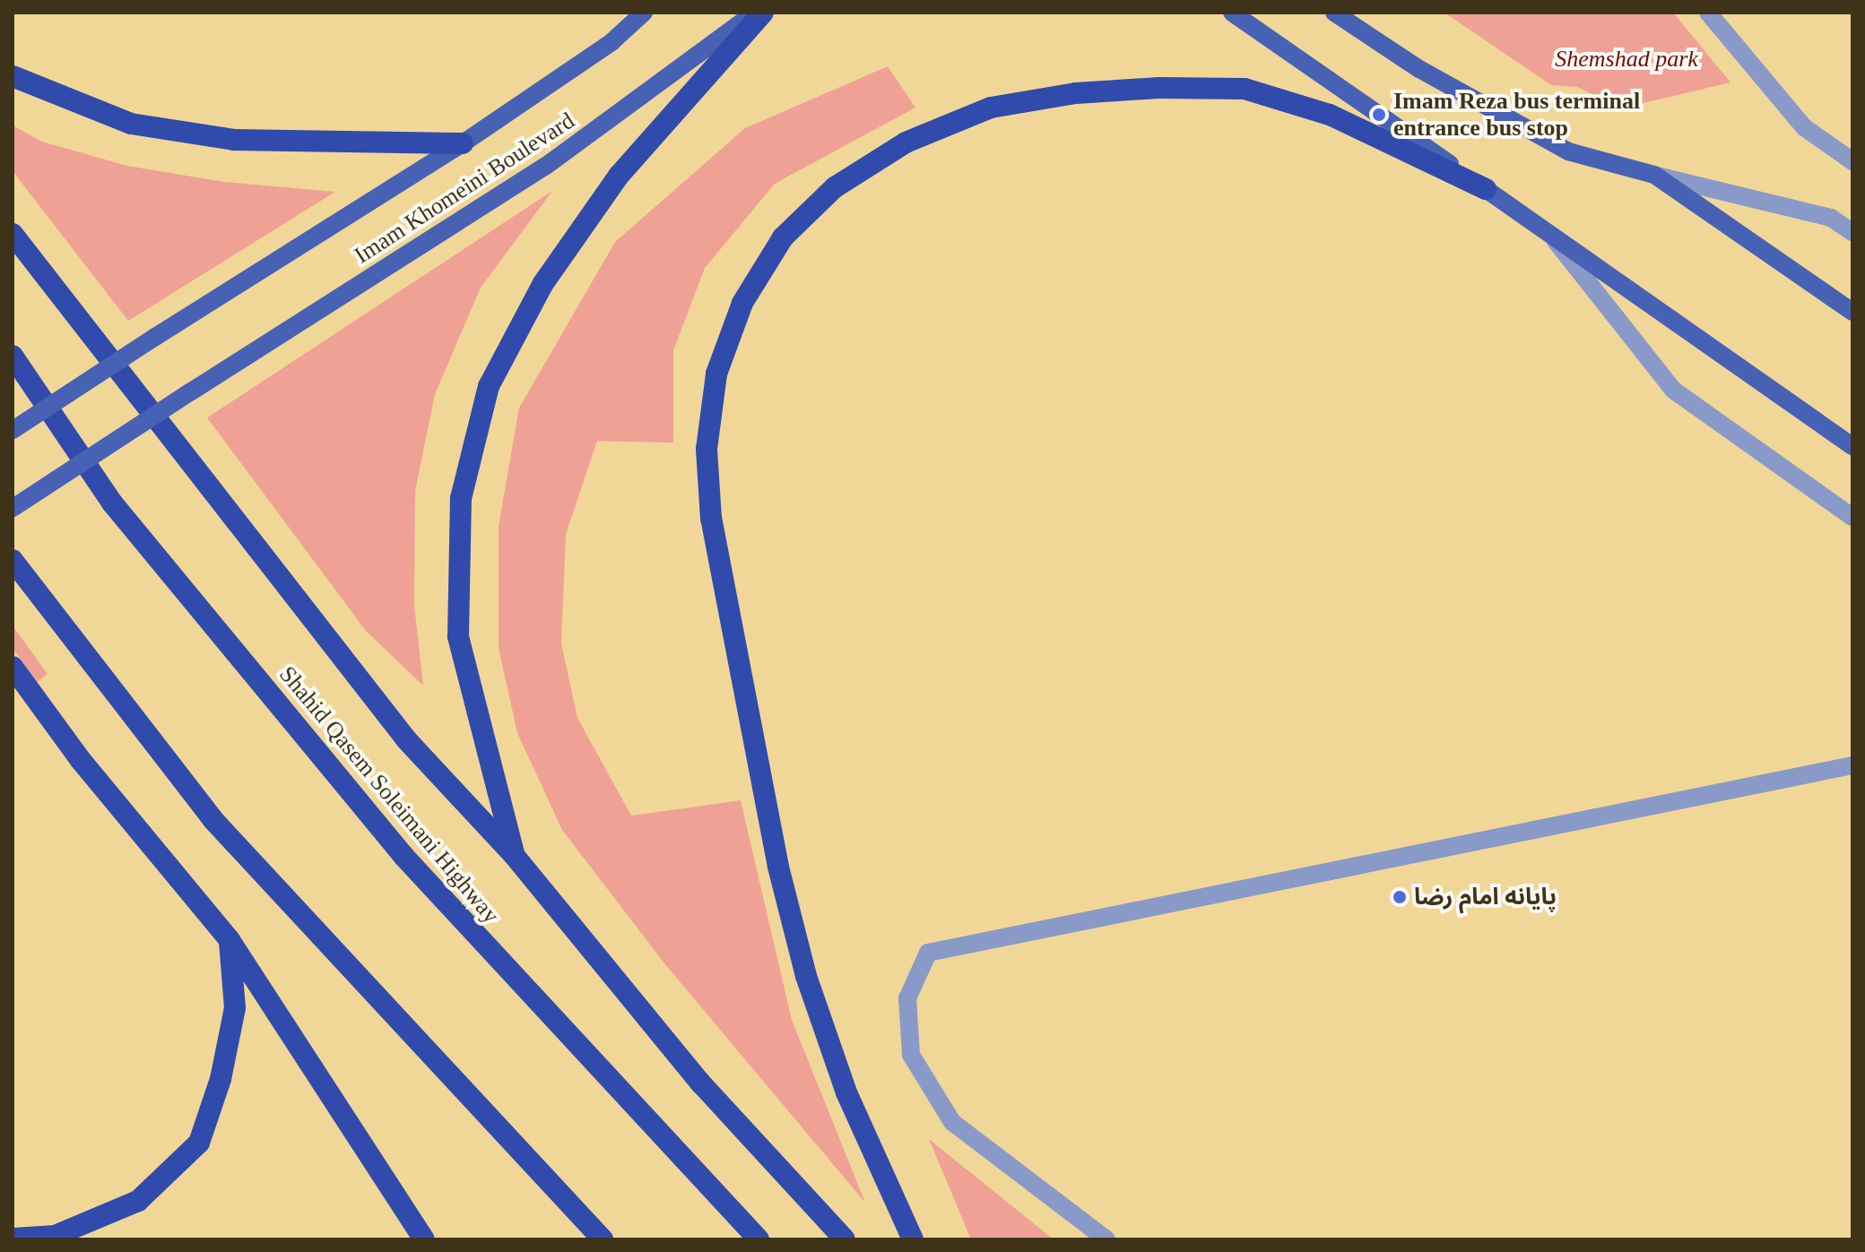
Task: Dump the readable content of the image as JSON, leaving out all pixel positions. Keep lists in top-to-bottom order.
{
  "streets": {
    "highway": ["Shahid Qasem Soleimani Highway"],
    "main road": ["Imam Khomeini Boulevard"]
  },
  "parks": ["Shemshad park"],
  "places": ["Imam Reza bus terminal entrance bus stop", "پایانه امام رضا"]
}
